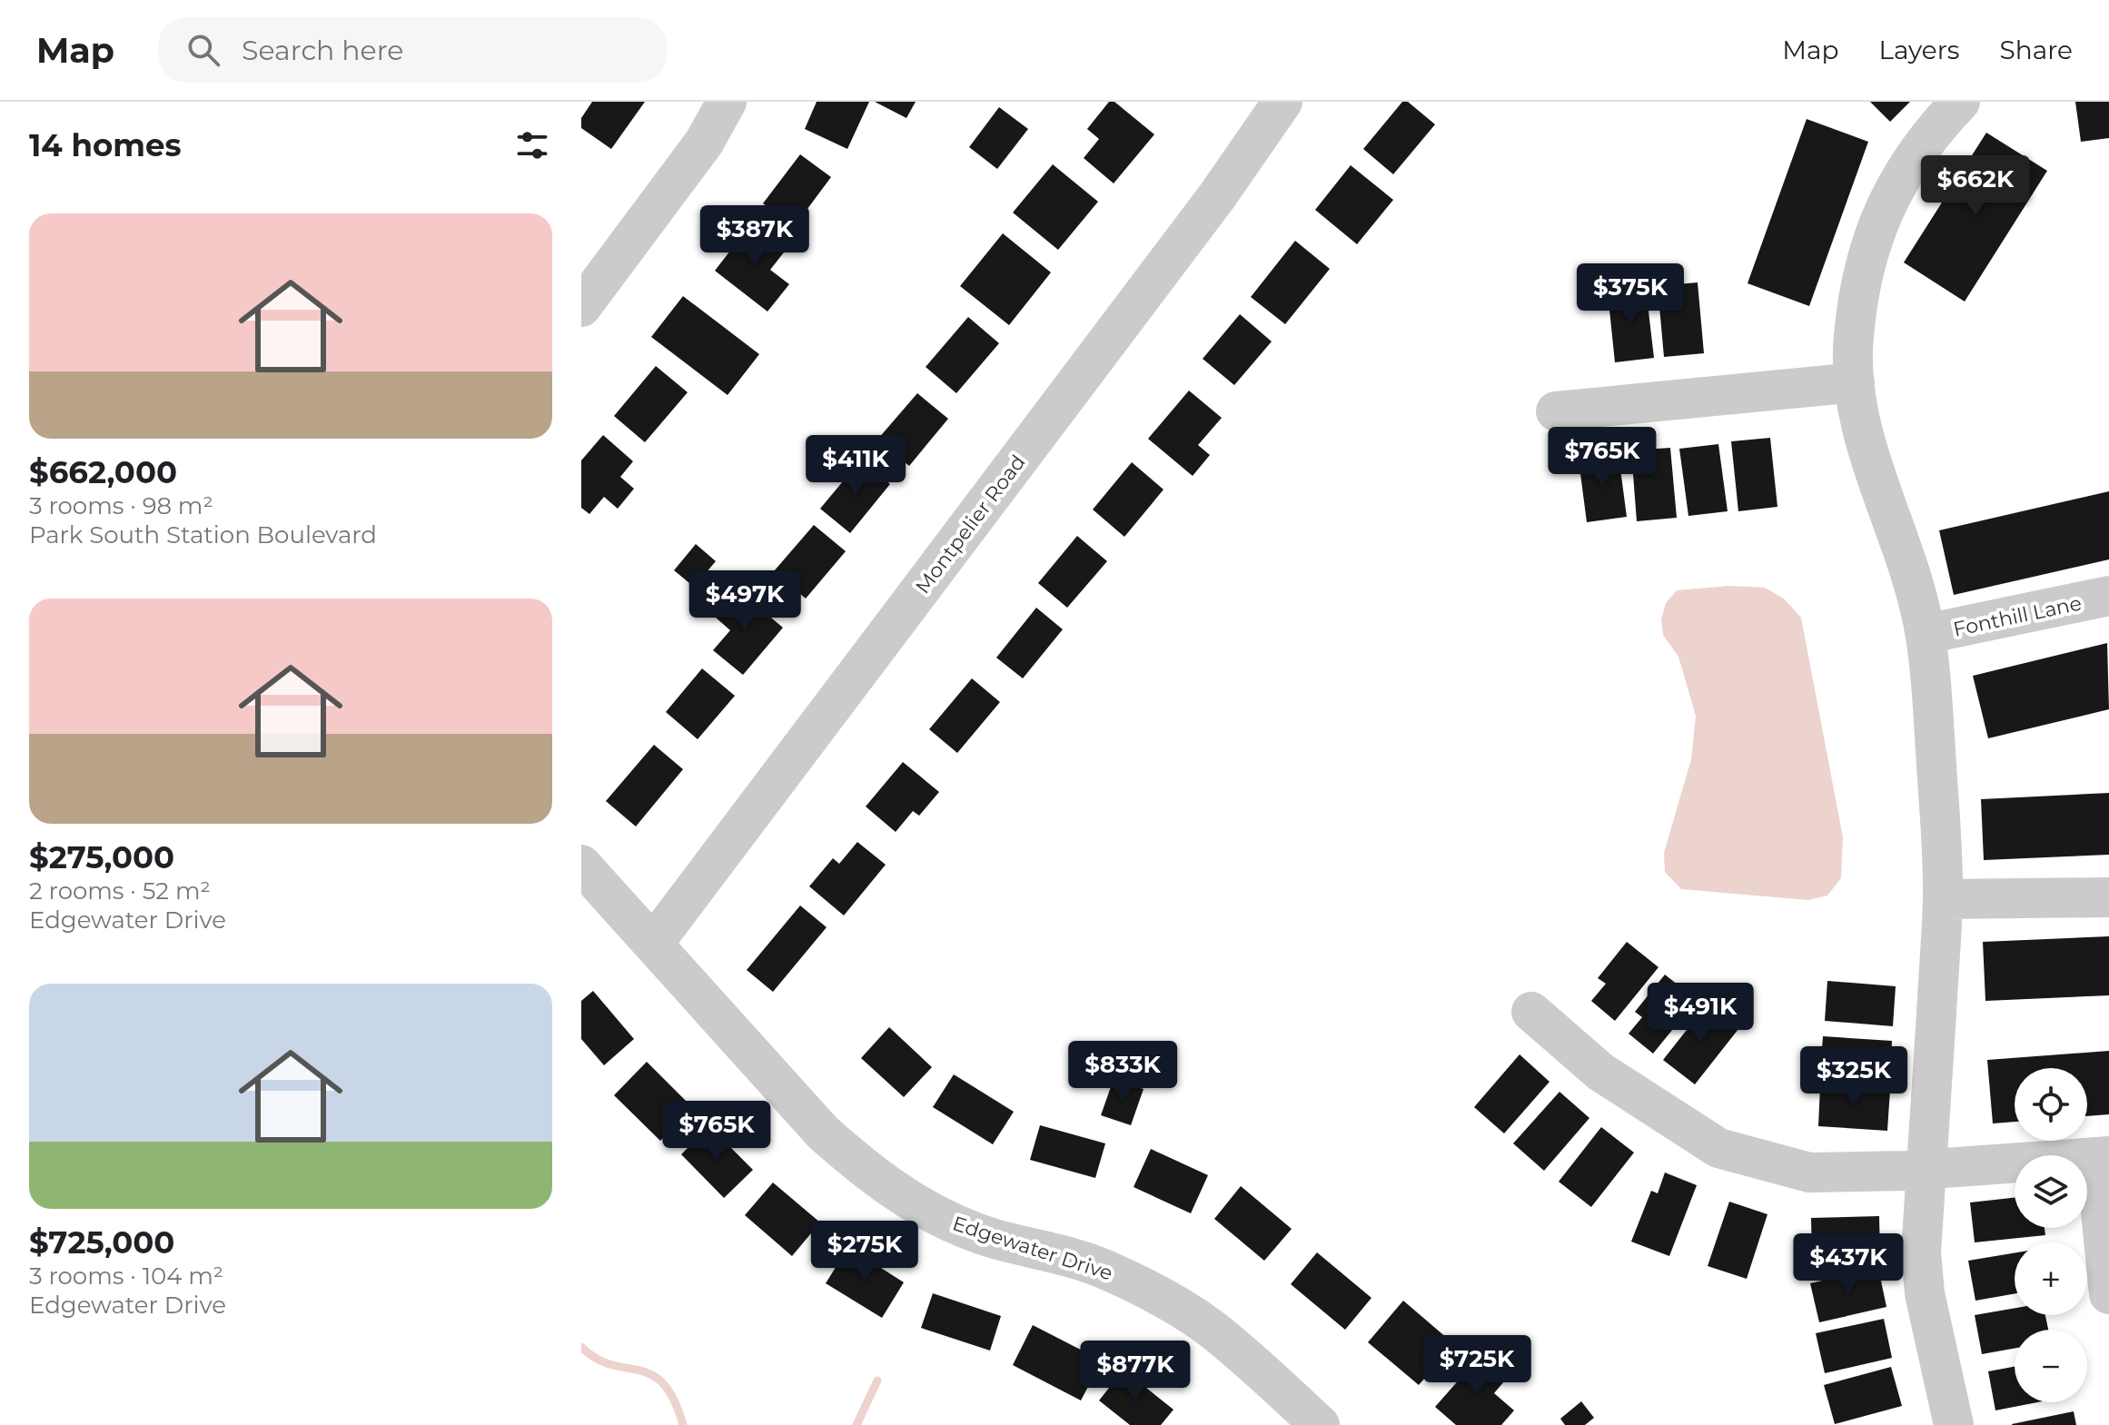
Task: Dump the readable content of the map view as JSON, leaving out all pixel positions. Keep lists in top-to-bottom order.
{
  "streets": {
    "street": ["Montpelier Road", "Fonthill Lane", "Edgewater Drive"]
  },
  "crossings": [
    ["Montpelier Road", "Edgewater Drive"]
  ],
  "page": {
    "header": "Map",
    "search": "Search here",
    "nav": ["Map", "Layers", "Share"],
    "heading": "14 homes",
    "price": [
      "$662K",
      "$387K",
      "$375K",
      "$765K",
      "$411K",
      "$497K",
      "$491K",
      "$833K",
      "$325K",
      "$765K",
      "$275K",
      "$437K",
      "$725K",
      "$877K"
    ],
    "list": [
      {
        "name": "$662,000",
        "note": "3 rooms · 98 m² · Park South Station Boulevard"
      },
      {
        "name": "$275,000",
        "note": "2 rooms · 52 m² · Edgewater Drive"
      },
      {
        "name": "$725,000",
        "note": "3 rooms · 104 m² · Edgewater Drive"
      }
    ],
    "map_buttons": ["+", "−"]
  }
}
